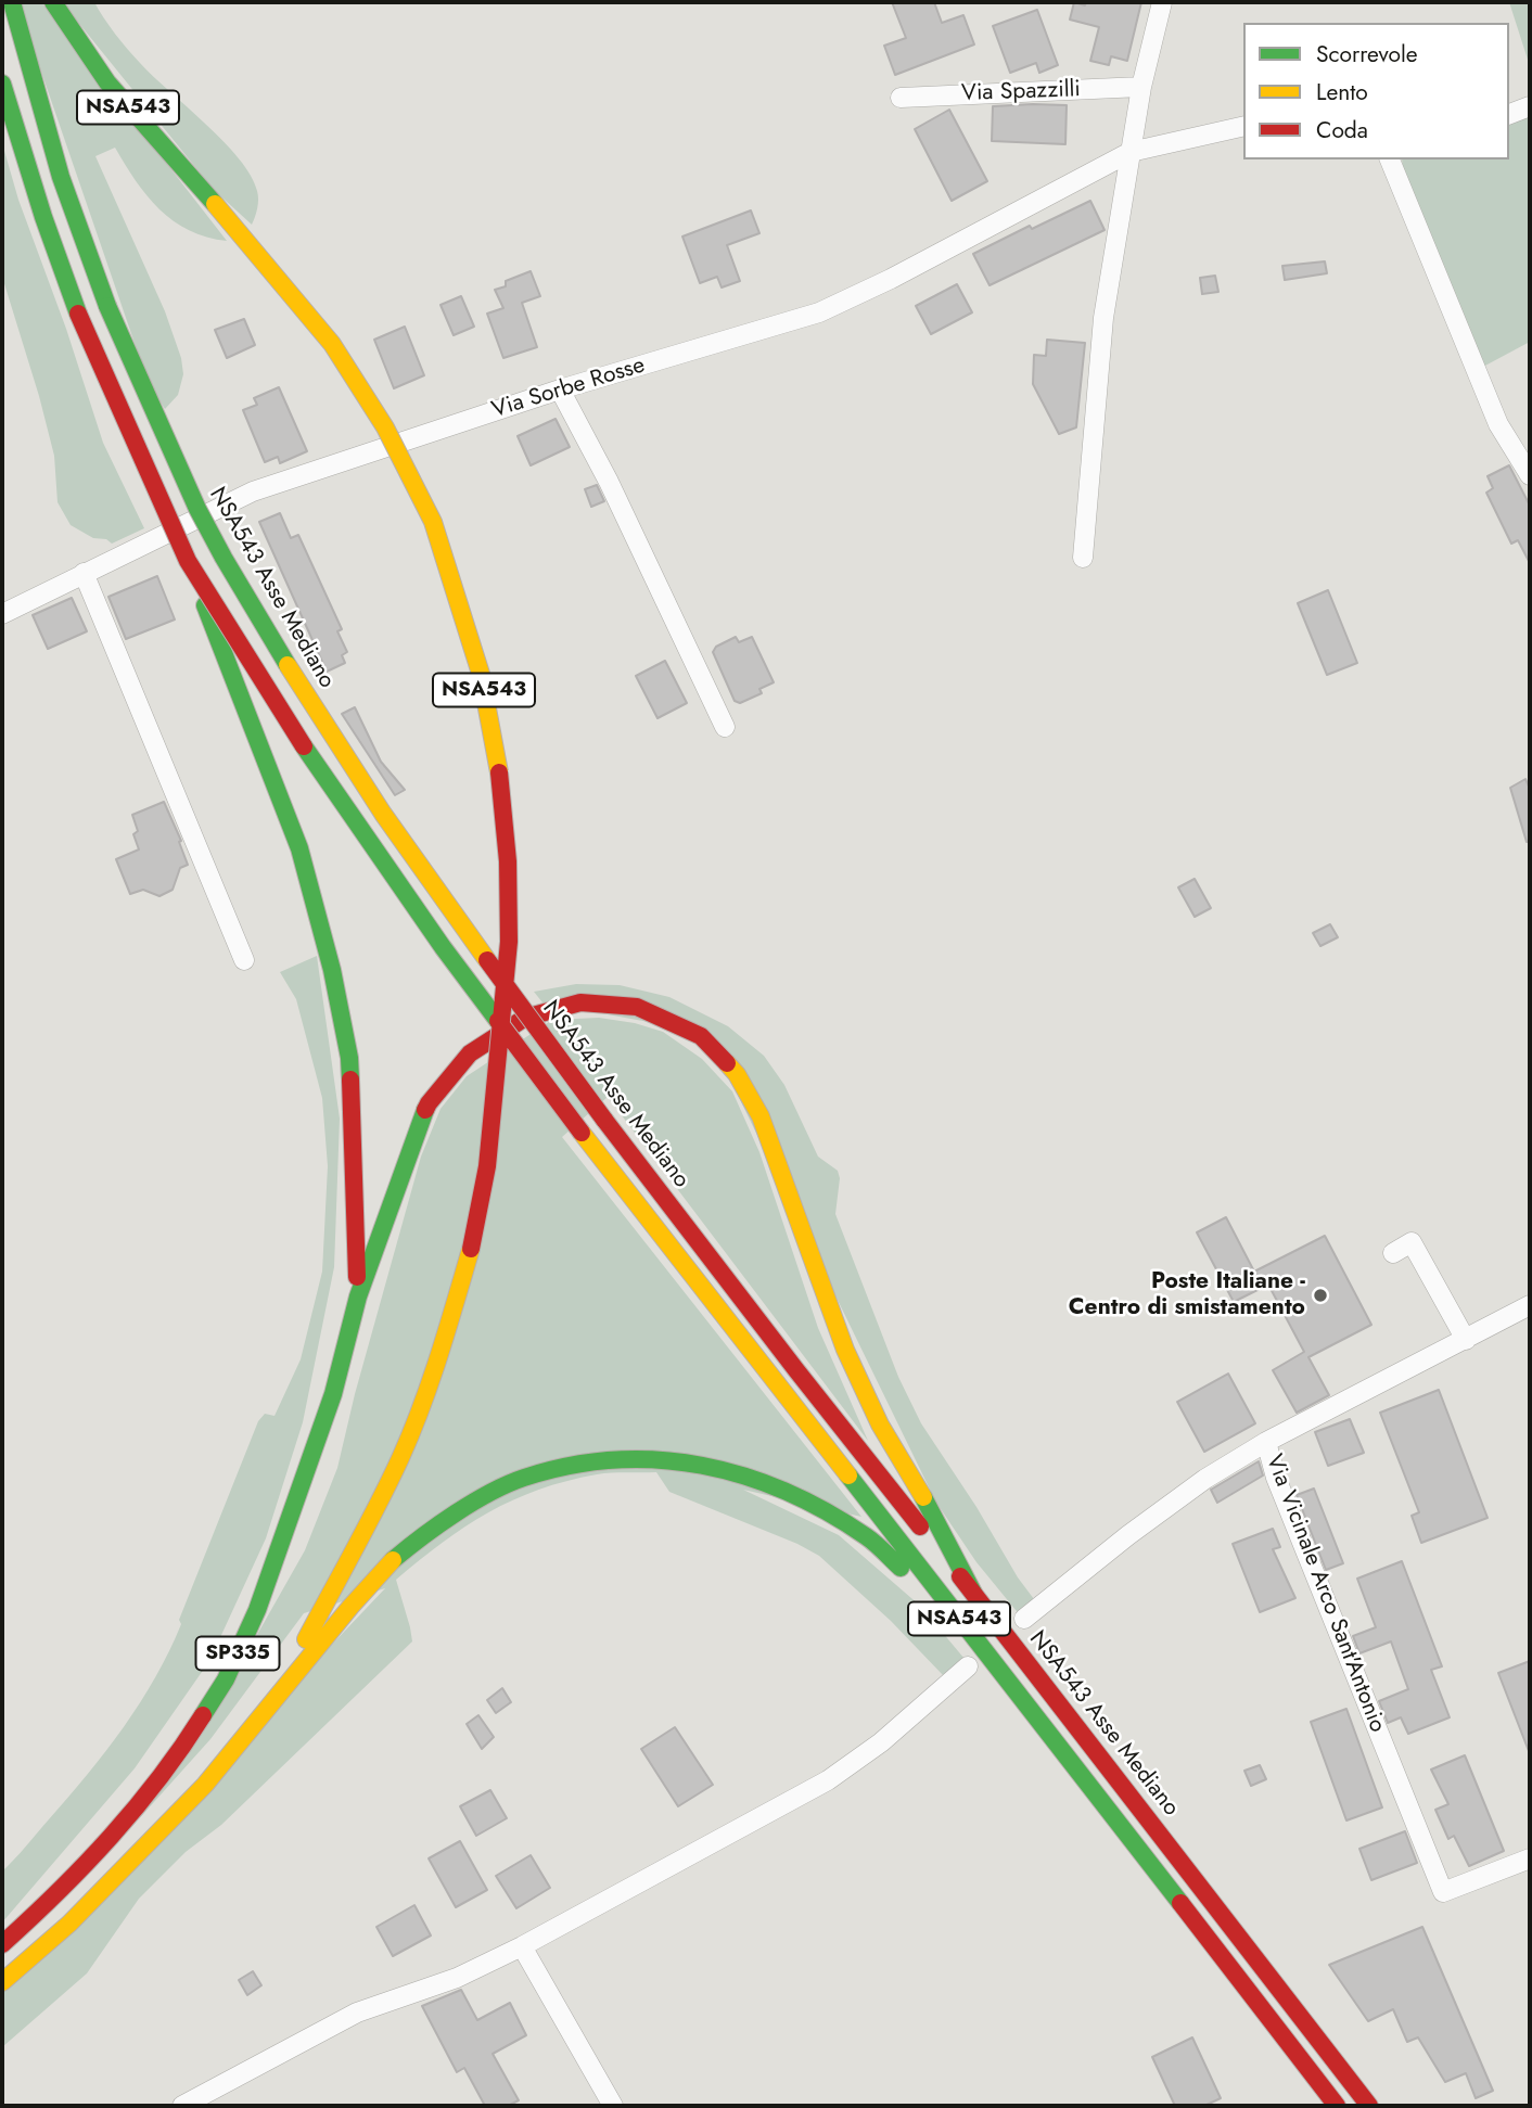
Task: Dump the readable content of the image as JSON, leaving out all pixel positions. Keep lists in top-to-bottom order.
{
  "streets": {
    "highway": ["NSA543", "NSA543 Asse Mediano", "SP335"],
    "street": ["Via Spazzilli", "Via Sorbe Rosse", "Via Vicinale Arco Sant'Antonio"]
  },
  "crossings": [
    ["NSA543", "NSA543 Asse Mediano"],
    ["NSA543", "SP335"]
  ],
  "places": ["Poste Italiane - Centro di smistamento"],
  "legend": ["Scorrevole", "Lento", "Coda"]
}
